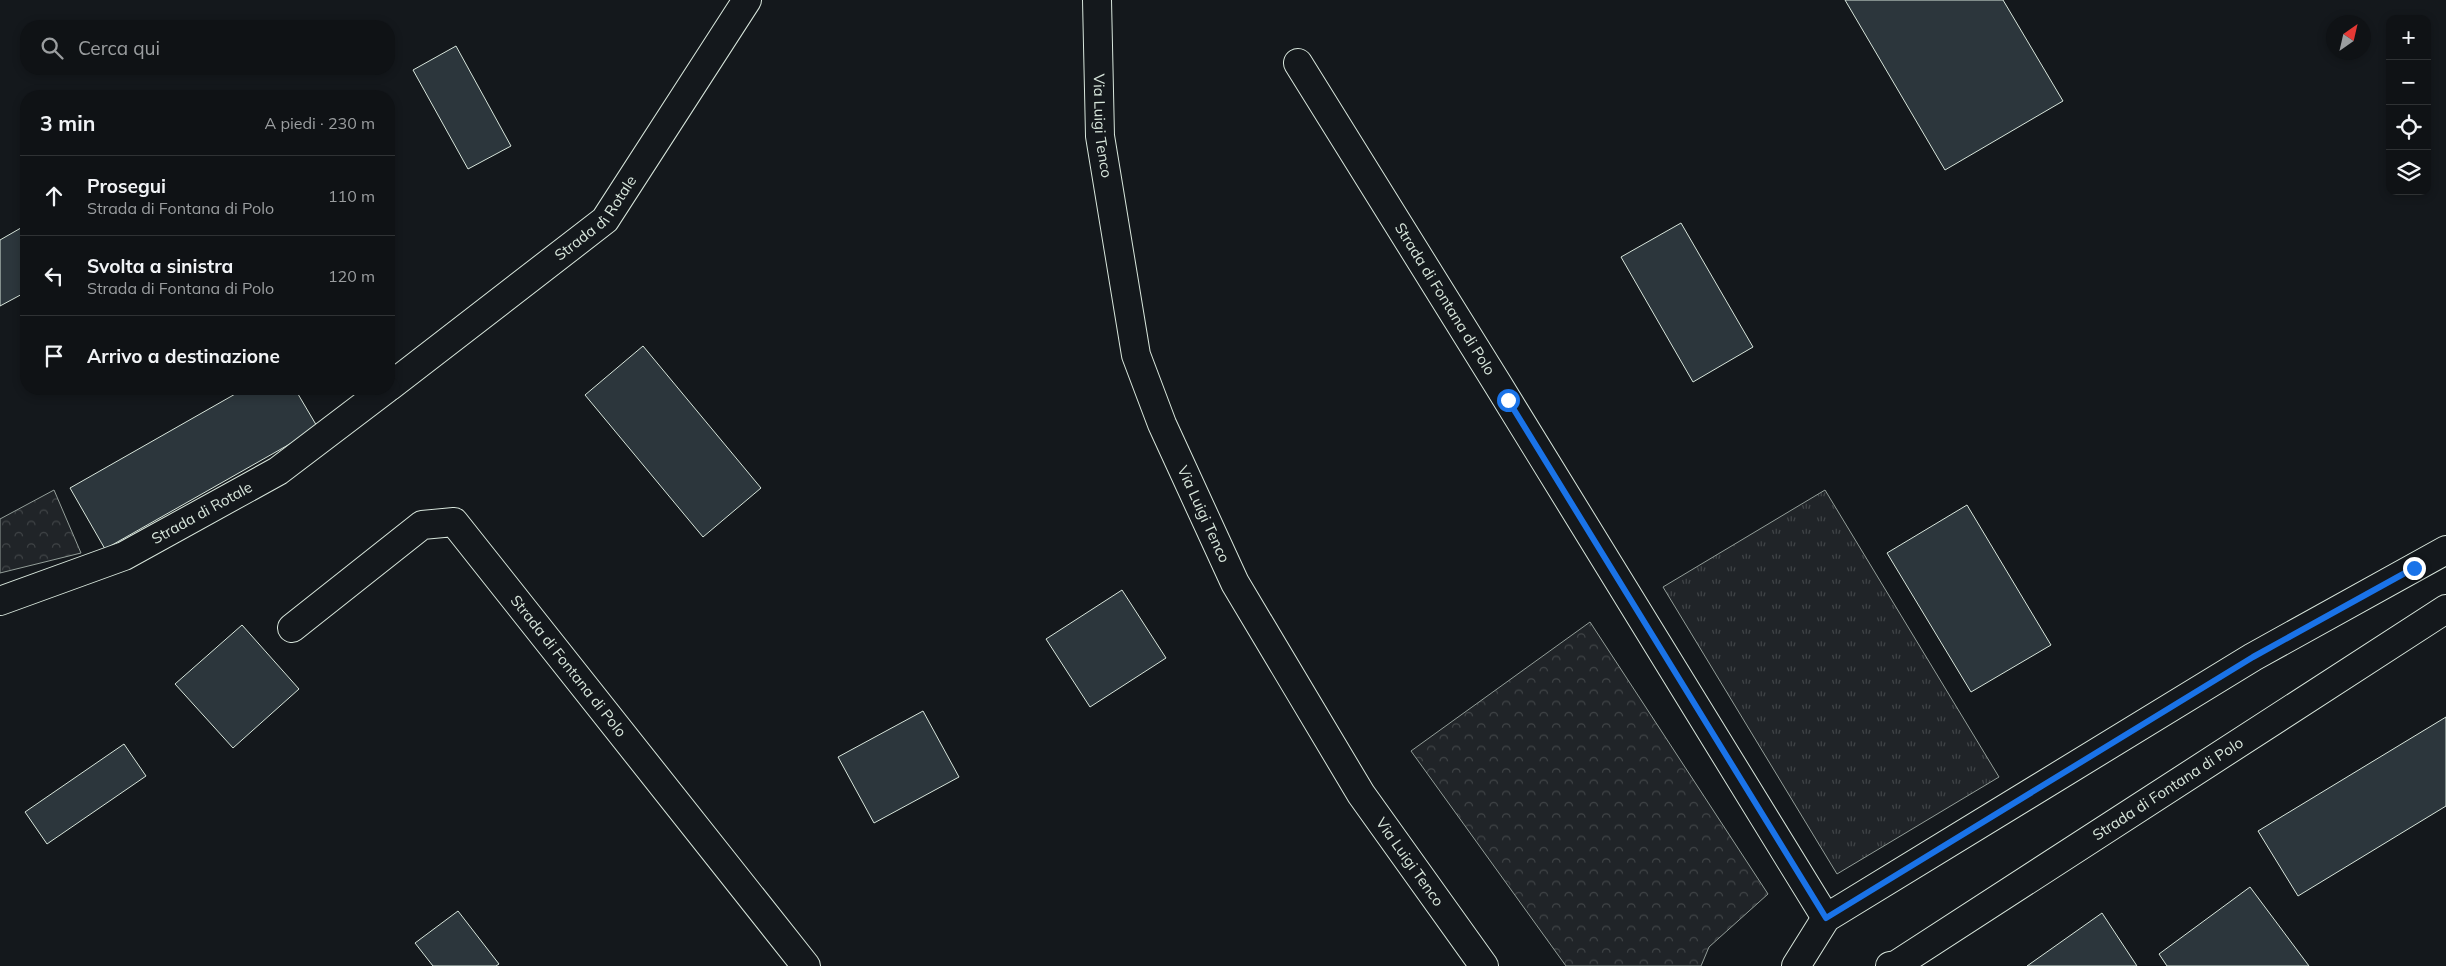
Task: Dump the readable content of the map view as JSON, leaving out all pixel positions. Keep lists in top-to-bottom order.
{
  "streets": {
    "street": ["Via Luigi Tenco", "Strada di Rotale", "Strada di Fontana di Polo"]
  },
  "north": "top right",
  "page": {
    "map_buttons": ["+", "−"],
    "search": "Cerca qui",
    "heading": ["3 min", "A piedi · 230 m"],
    "list": [
      ["Prosegui", "Strada di Fontana di Polo", "110 m"],
      ["Svolta a sinistra", "Strada di Fontana di Polo", "120 m"],
      "Arrivo a destinazione"
    ]
  }
}
